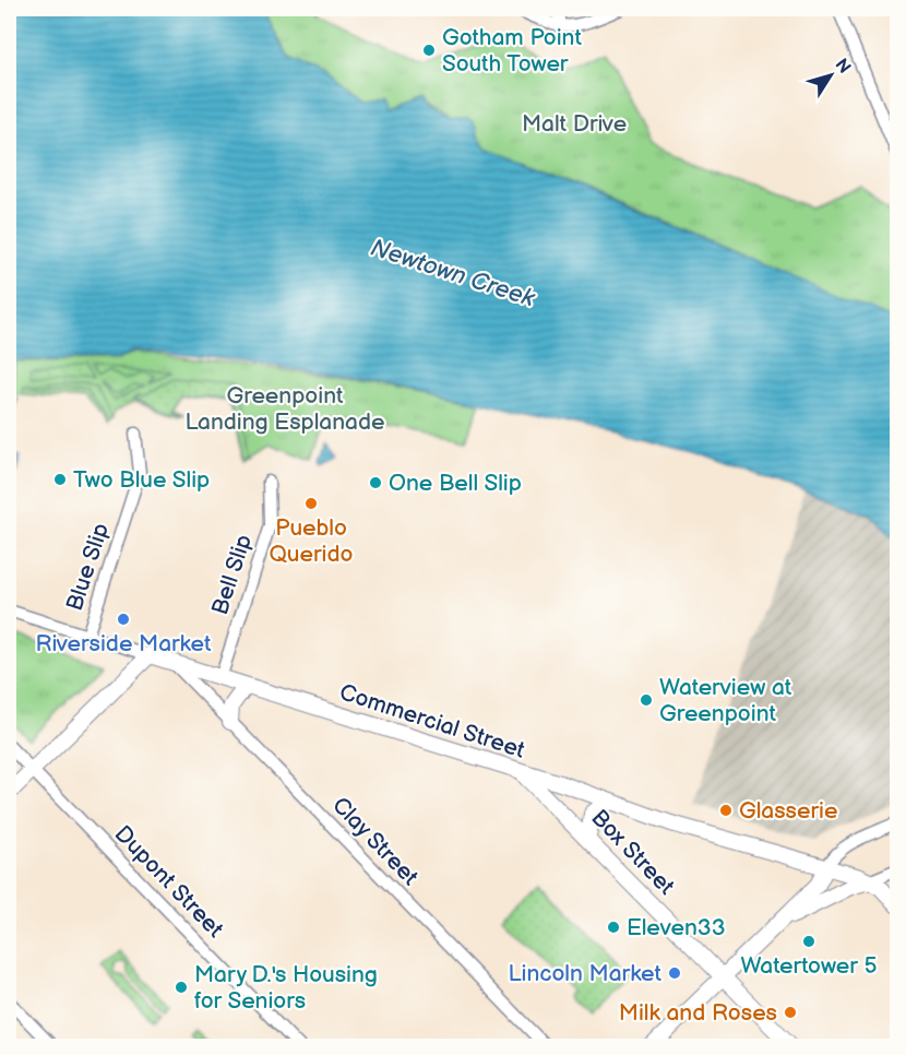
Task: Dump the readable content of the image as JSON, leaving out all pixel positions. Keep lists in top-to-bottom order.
{
  "streets": {
    "street": [
      "Blue Slip",
      "Bell Slip",
      "Commercial Street",
      "Clay Street",
      "Box Street",
      "Dupont Street"
    ]
  },
  "crossings": [
    ["Blue Slip", "Commercial Street"],
    ["Bell Slip", "Commercial Street"],
    ["Commercial Street", "Clay Street"],
    ["Commercial Street", "Box Street"]
  ],
  "water": ["Newtown Creek"],
  "parks": ["Malt Drive", "Greenpoint Landing Esplanade"],
  "places": [
    "Gotham Point South Tower",
    "Two Blue Slip",
    "One Bell Slip",
    "Pueblo Querido",
    "Riverside Market",
    "Waterview at Greenpoint",
    "Glasserie",
    "Eleven33",
    "Watertower 5",
    "Lincoln Market",
    "Mary D.'s Housing for Seniors",
    "Milk and Roses"
  ],
  "north": "top right"
}
